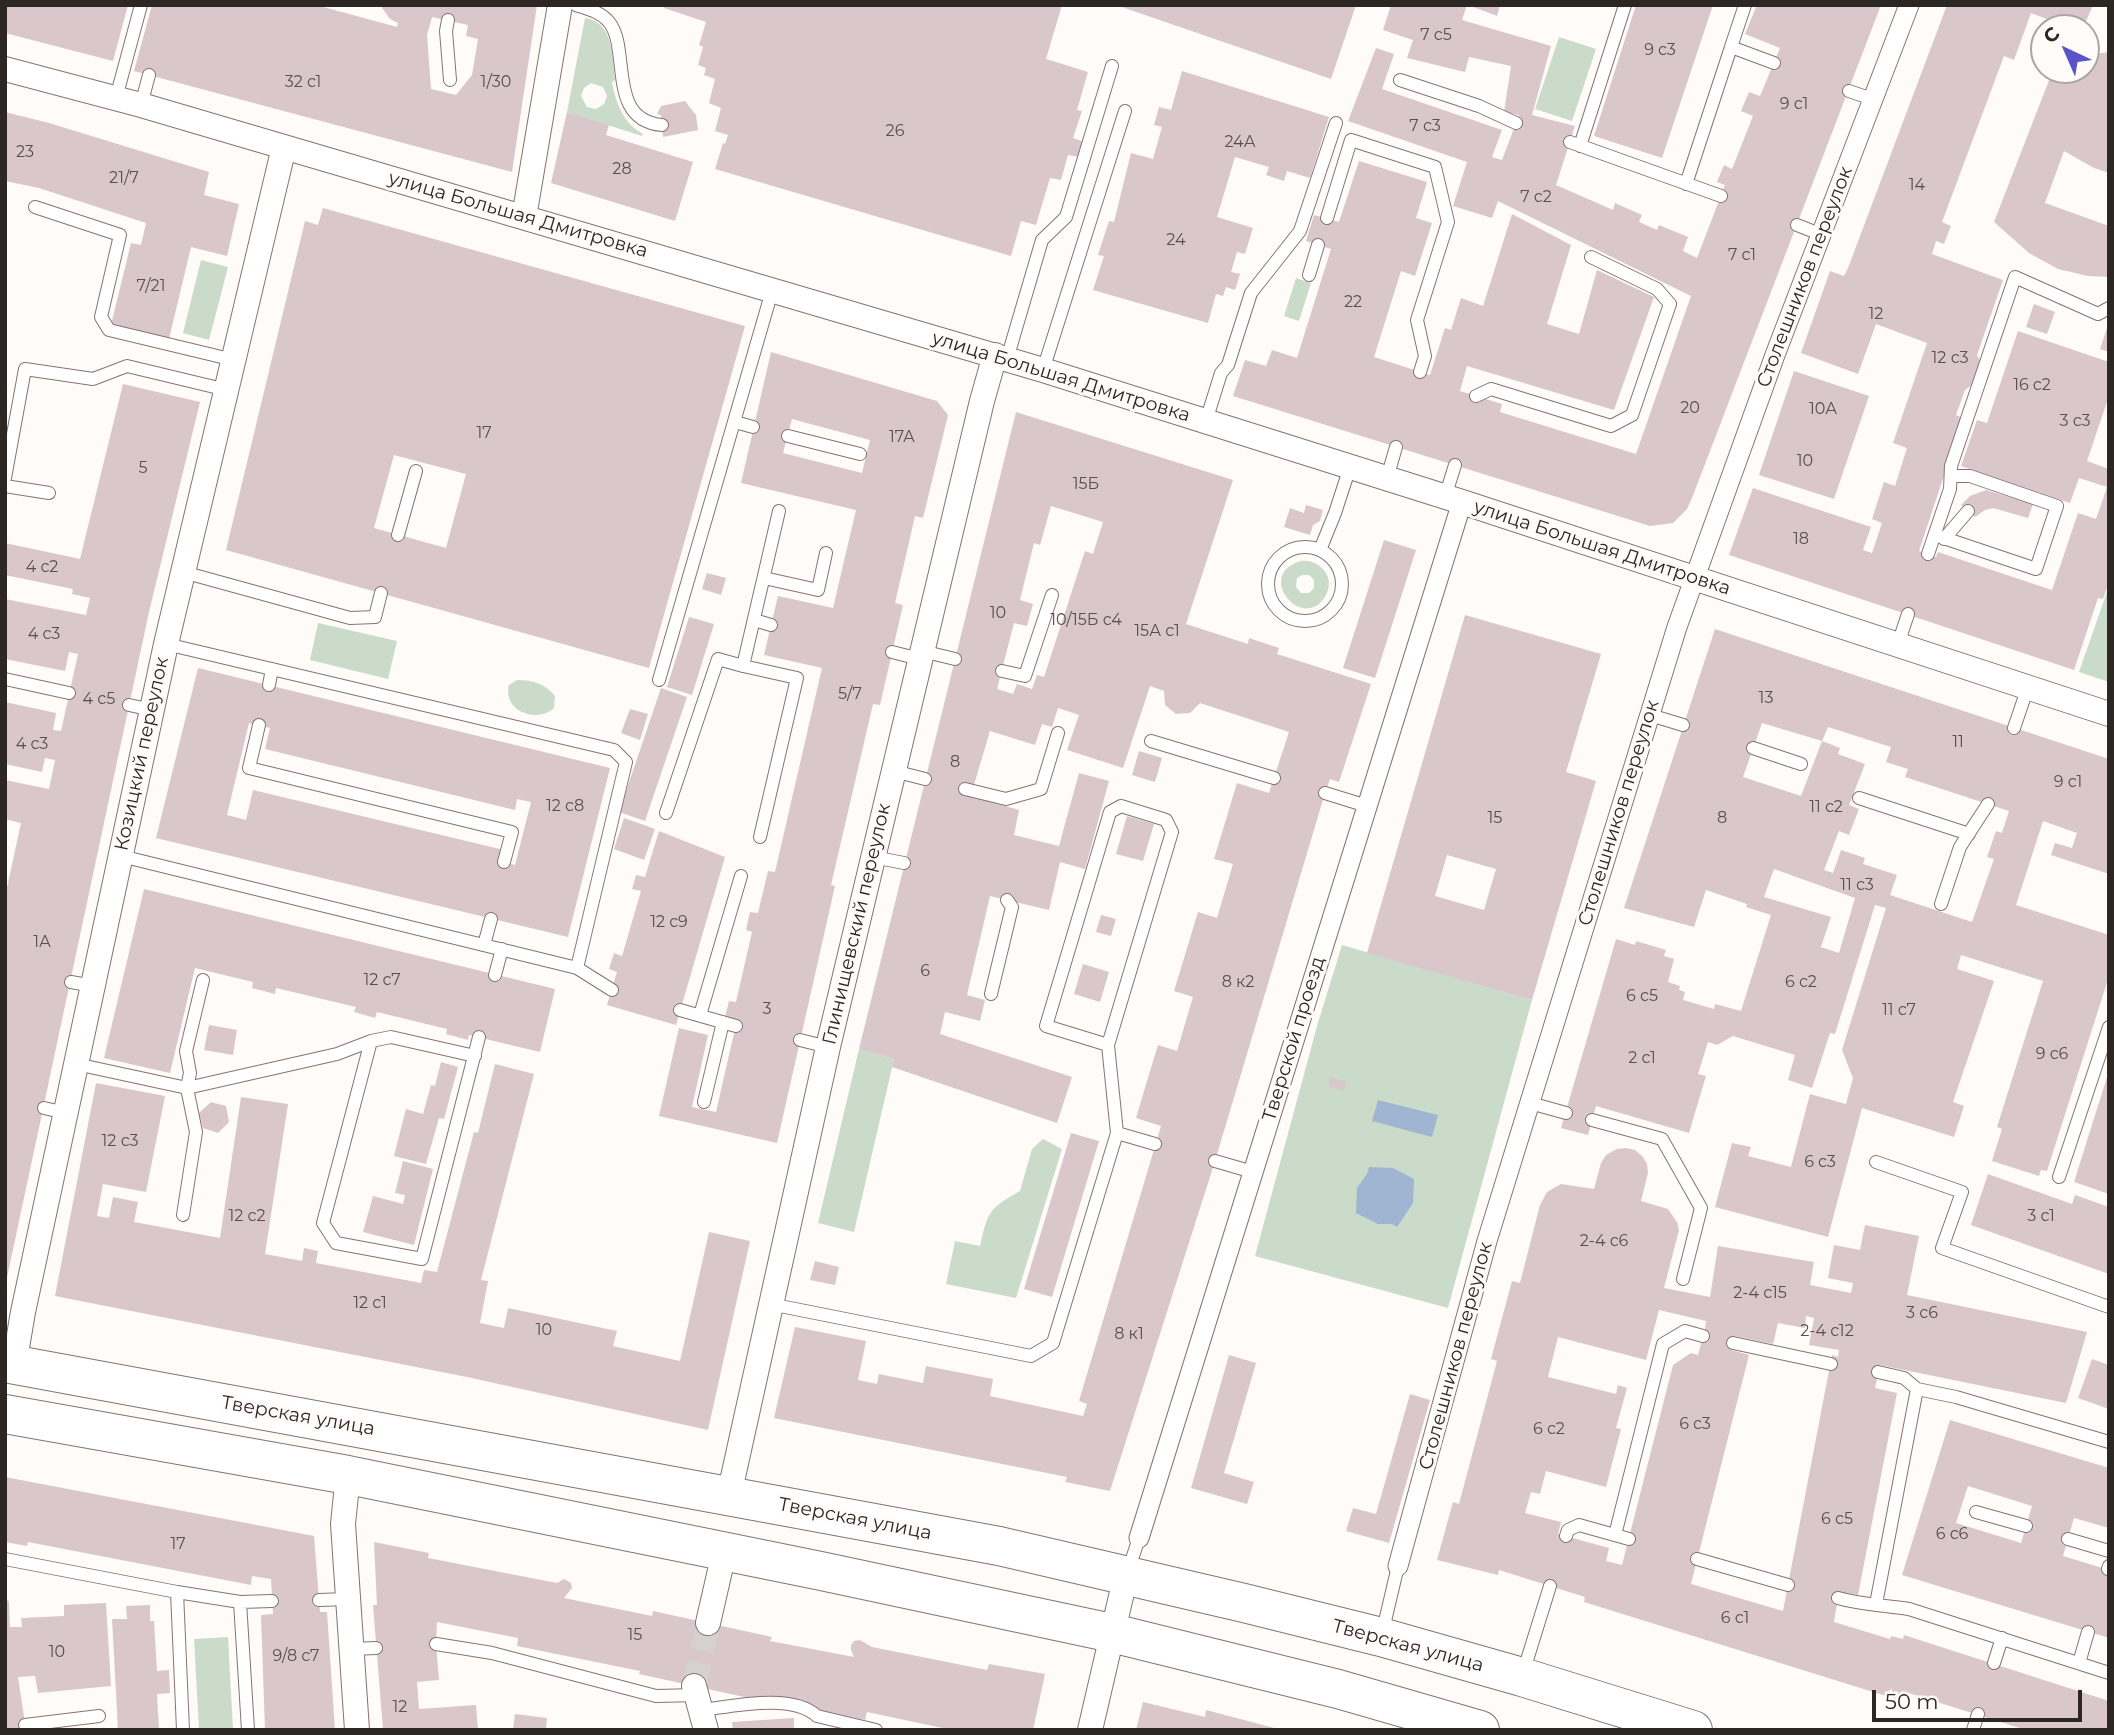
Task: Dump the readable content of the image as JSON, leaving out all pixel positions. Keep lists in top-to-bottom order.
{
  "streets": {
    "main road": ["Тверская улица"],
    "street": [
      "улица Большая Дмитровка",
      "Столешников переулок",
      "Козицкий переулок",
      "Глинищевский переулок",
      "Тверской проезд"
    ]
  },
  "crossings": [
    ["улица Большая Дмитровка", "Столешников переулок"],
    ["улица Большая Дмитровка", "Козицкий переулок"],
    ["улица Большая Дмитровка", "Глинищевский переулок"],
    ["улица Большая Дмитровка", "Тверской проезд"],
    ["Столешников переулок", "Тверская улица"],
    ["Козицкий переулок", "Тверская улица"],
    ["Глинищевский переулок", "Тверская улица"],
    ["Тверской проезд", "Тверская улица"]
  ],
  "house_numbers": [
    "7 с5",
    "9 с3",
    "32 с1",
    "1/30",
    "9 с1",
    "7 с3",
    "26",
    "24А",
    "23",
    "28",
    "21/7",
    "14",
    "7 с2",
    "24",
    "7 с1",
    "7/21",
    "22",
    "12",
    "12 с3",
    "16 с2",
    "20",
    "10А",
    "3 с3",
    "17",
    "17А",
    "10",
    "5",
    "15Б",
    "18",
    "4 с2",
    "10",
    "10/15Б с4",
    "15А с1",
    "4 с3",
    "5/7",
    "13",
    "4 с5",
    "11",
    "4 с3",
    "8",
    "9 с1",
    "12 с8",
    "11 с2",
    "15",
    "8",
    "11 с3",
    "12 с9",
    "1А",
    "6",
    "12 с7",
    "8 к2",
    "6 с2",
    "6 с5",
    "3",
    "11 с7",
    "9 с6",
    "2 с1",
    "12 с3",
    "6 с3",
    "12 с2",
    "3 с1",
    "2-4 с6",
    "2-4 с15",
    "12 с1",
    "3 с6",
    "10",
    "2-4 с12",
    "8 к1",
    "6 с3",
    "6 с2",
    "6 с5",
    "6 с6",
    "17",
    "6 с1",
    "15",
    "10",
    "9/8 с7",
    "12"
  ],
  "scale_bar": "50 m",
  "north": "top left"
}
